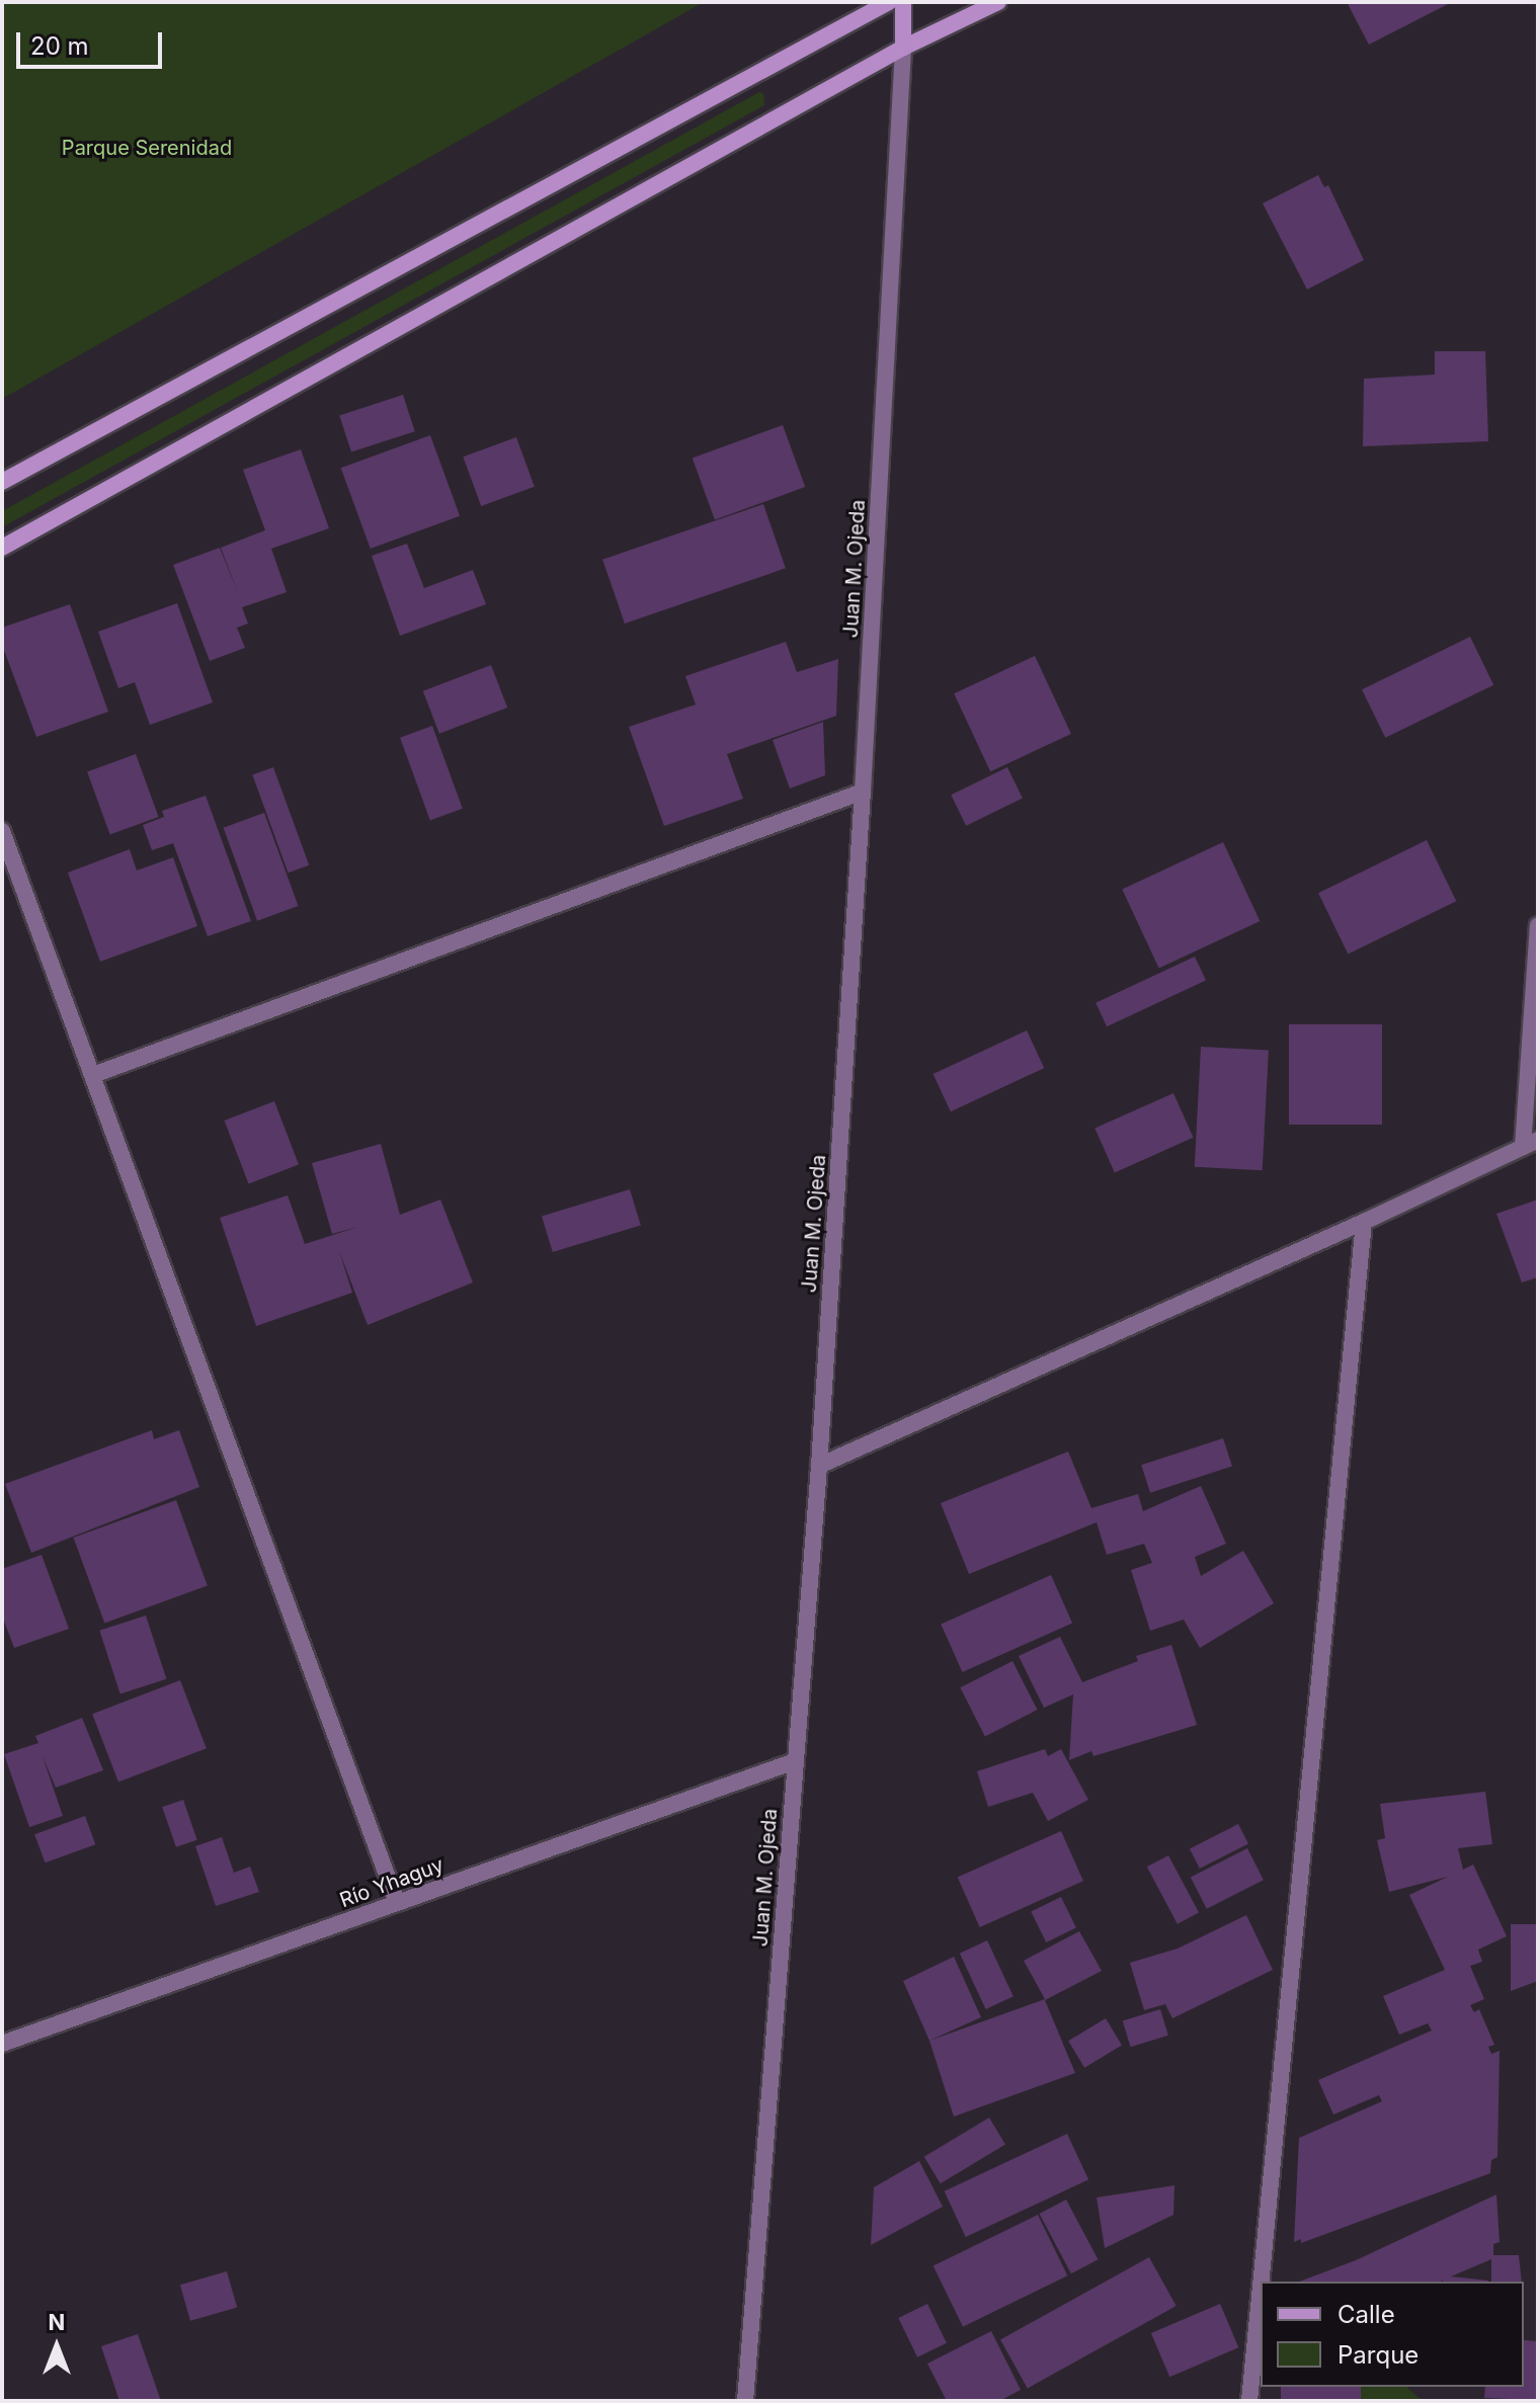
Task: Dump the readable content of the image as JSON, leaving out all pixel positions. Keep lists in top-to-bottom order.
{
  "streets": {
    "street": ["Juan M. Ojeda", "Río Yhaguy"]
  },
  "crossings": [
    ["Juan M. Ojeda", "Río Yhaguy"]
  ],
  "parks": ["Parque Serenidad"],
  "legend": ["Calle", "Parque"],
  "scale_bar": "20 m",
  "north": "top"
}
